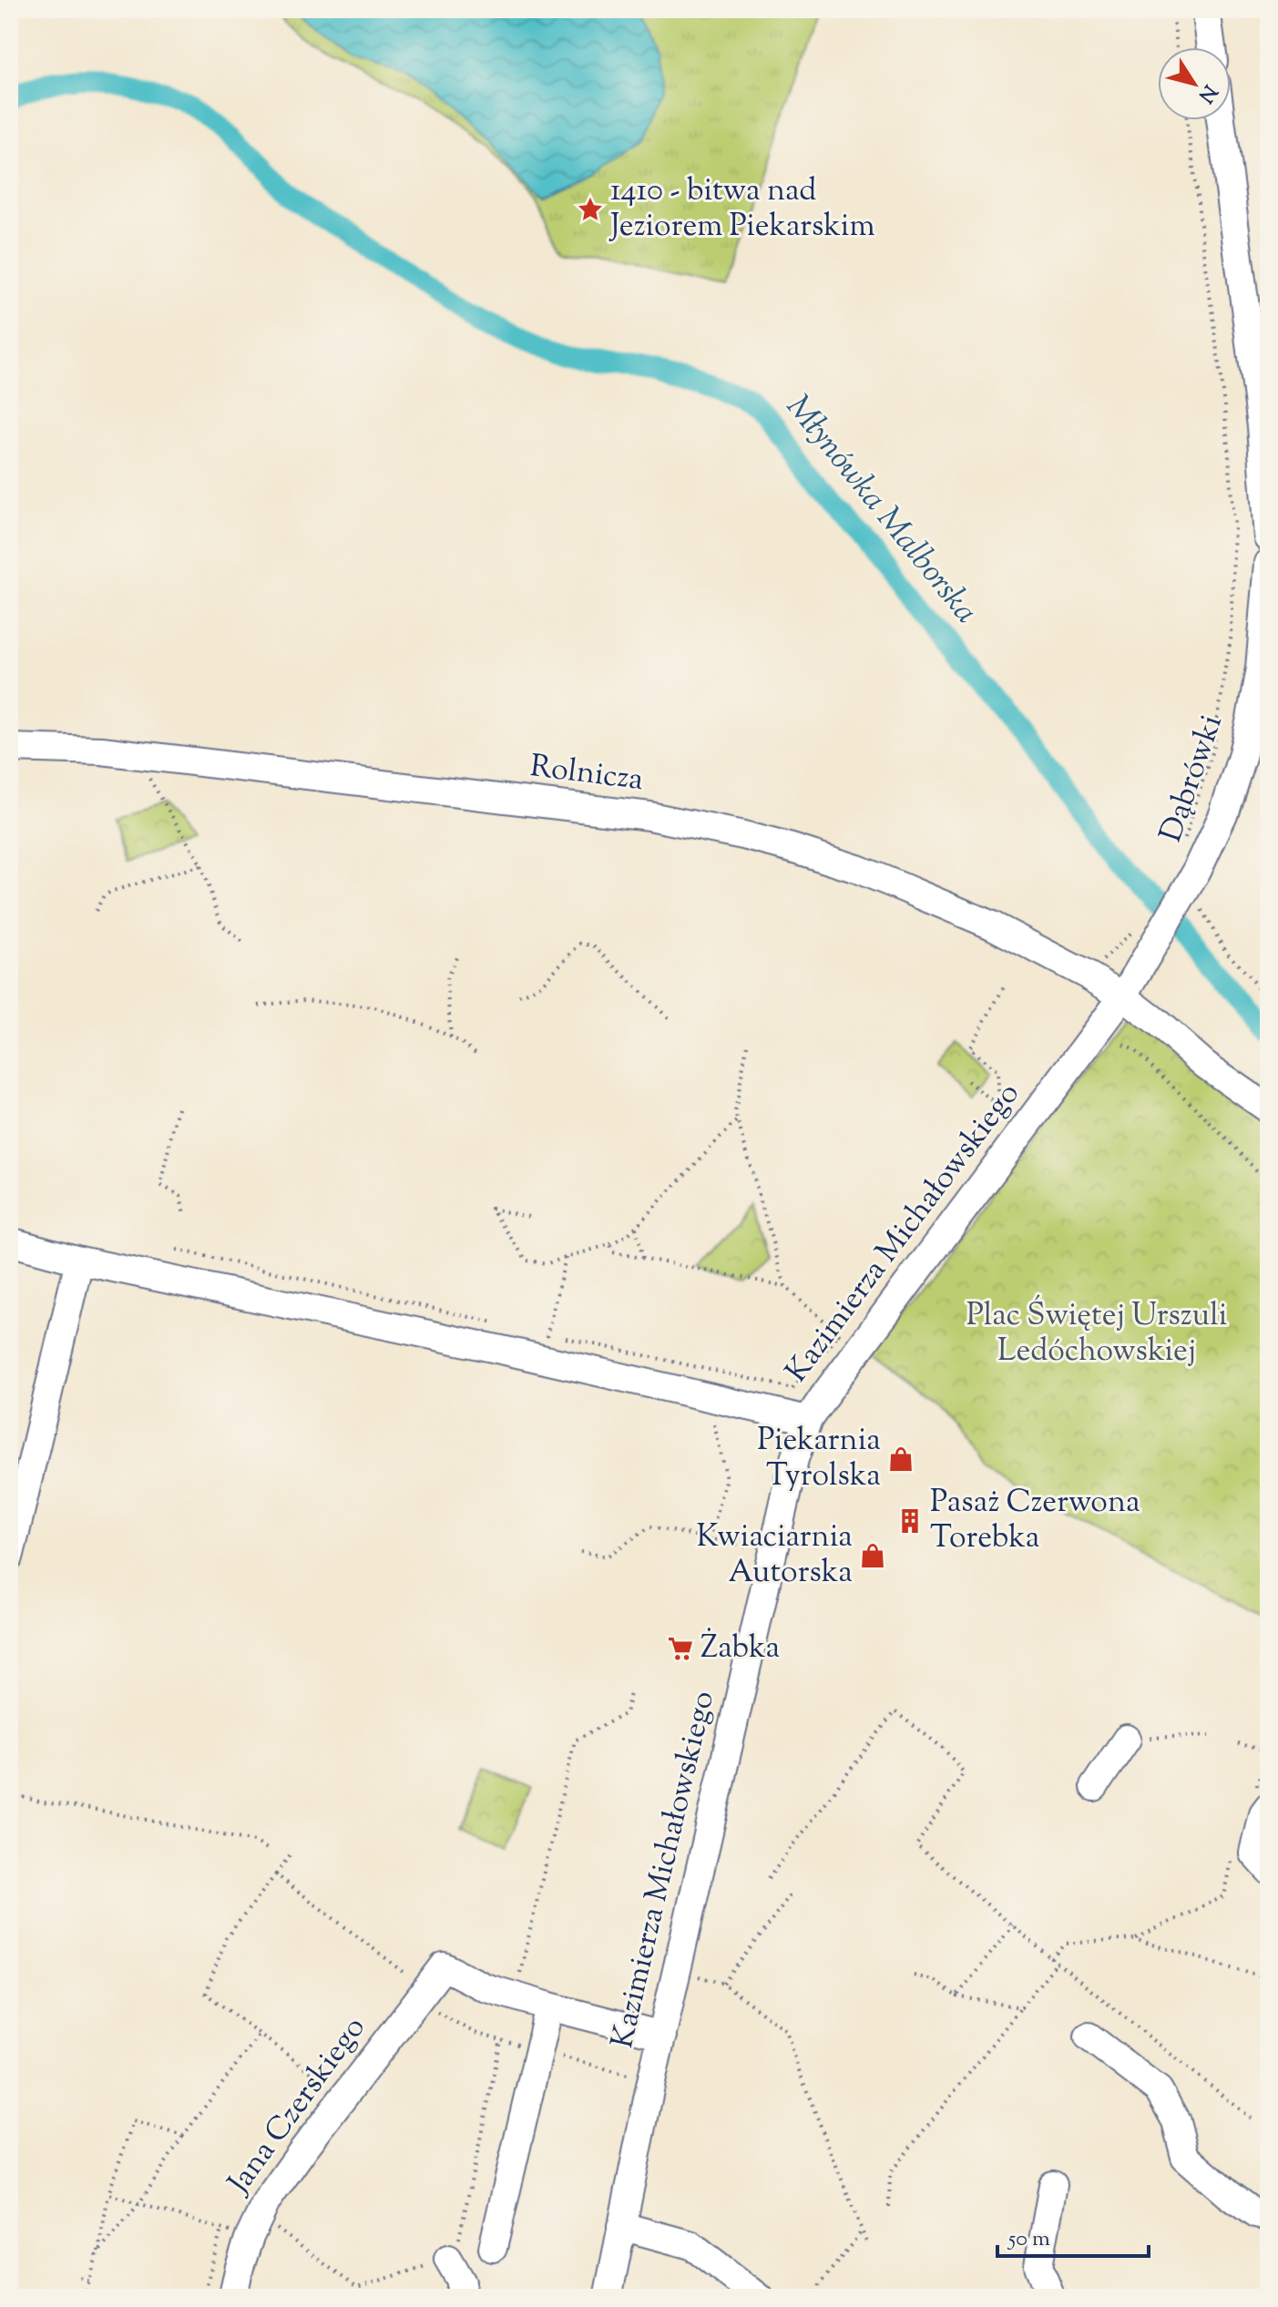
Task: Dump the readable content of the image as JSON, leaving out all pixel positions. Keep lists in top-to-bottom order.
{
  "streets": {
    "street": [
      "Rolnicza",
      "Dąbrówki",
      "Kazimierza Michałowskiego",
      "Jana Czerskiego"
    ]
  },
  "crossings": [
    ["Rolnicza", "Dąbrówki"],
    ["Rolnicza", "Kazimierza Michałowskiego"],
    ["Dąbrówki", "Kazimierza Michałowskiego"]
  ],
  "water": ["Młynówka Malborska"],
  "parks": ["Plac Świętej Urszuli Ledóchowskiej"],
  "places": {
    "place": ["1410 - bitwa nad Jeziorem Piekarskim"],
    "shop": ["Piekarnia Tyrolska", "Kwiaciarnia Autorska"],
    "building": ["Pasaż Czerwona Torebka"],
    "supermarket": ["Żabka"]
  },
  "scale_bar": "50 m",
  "north": "bottom right"
}
